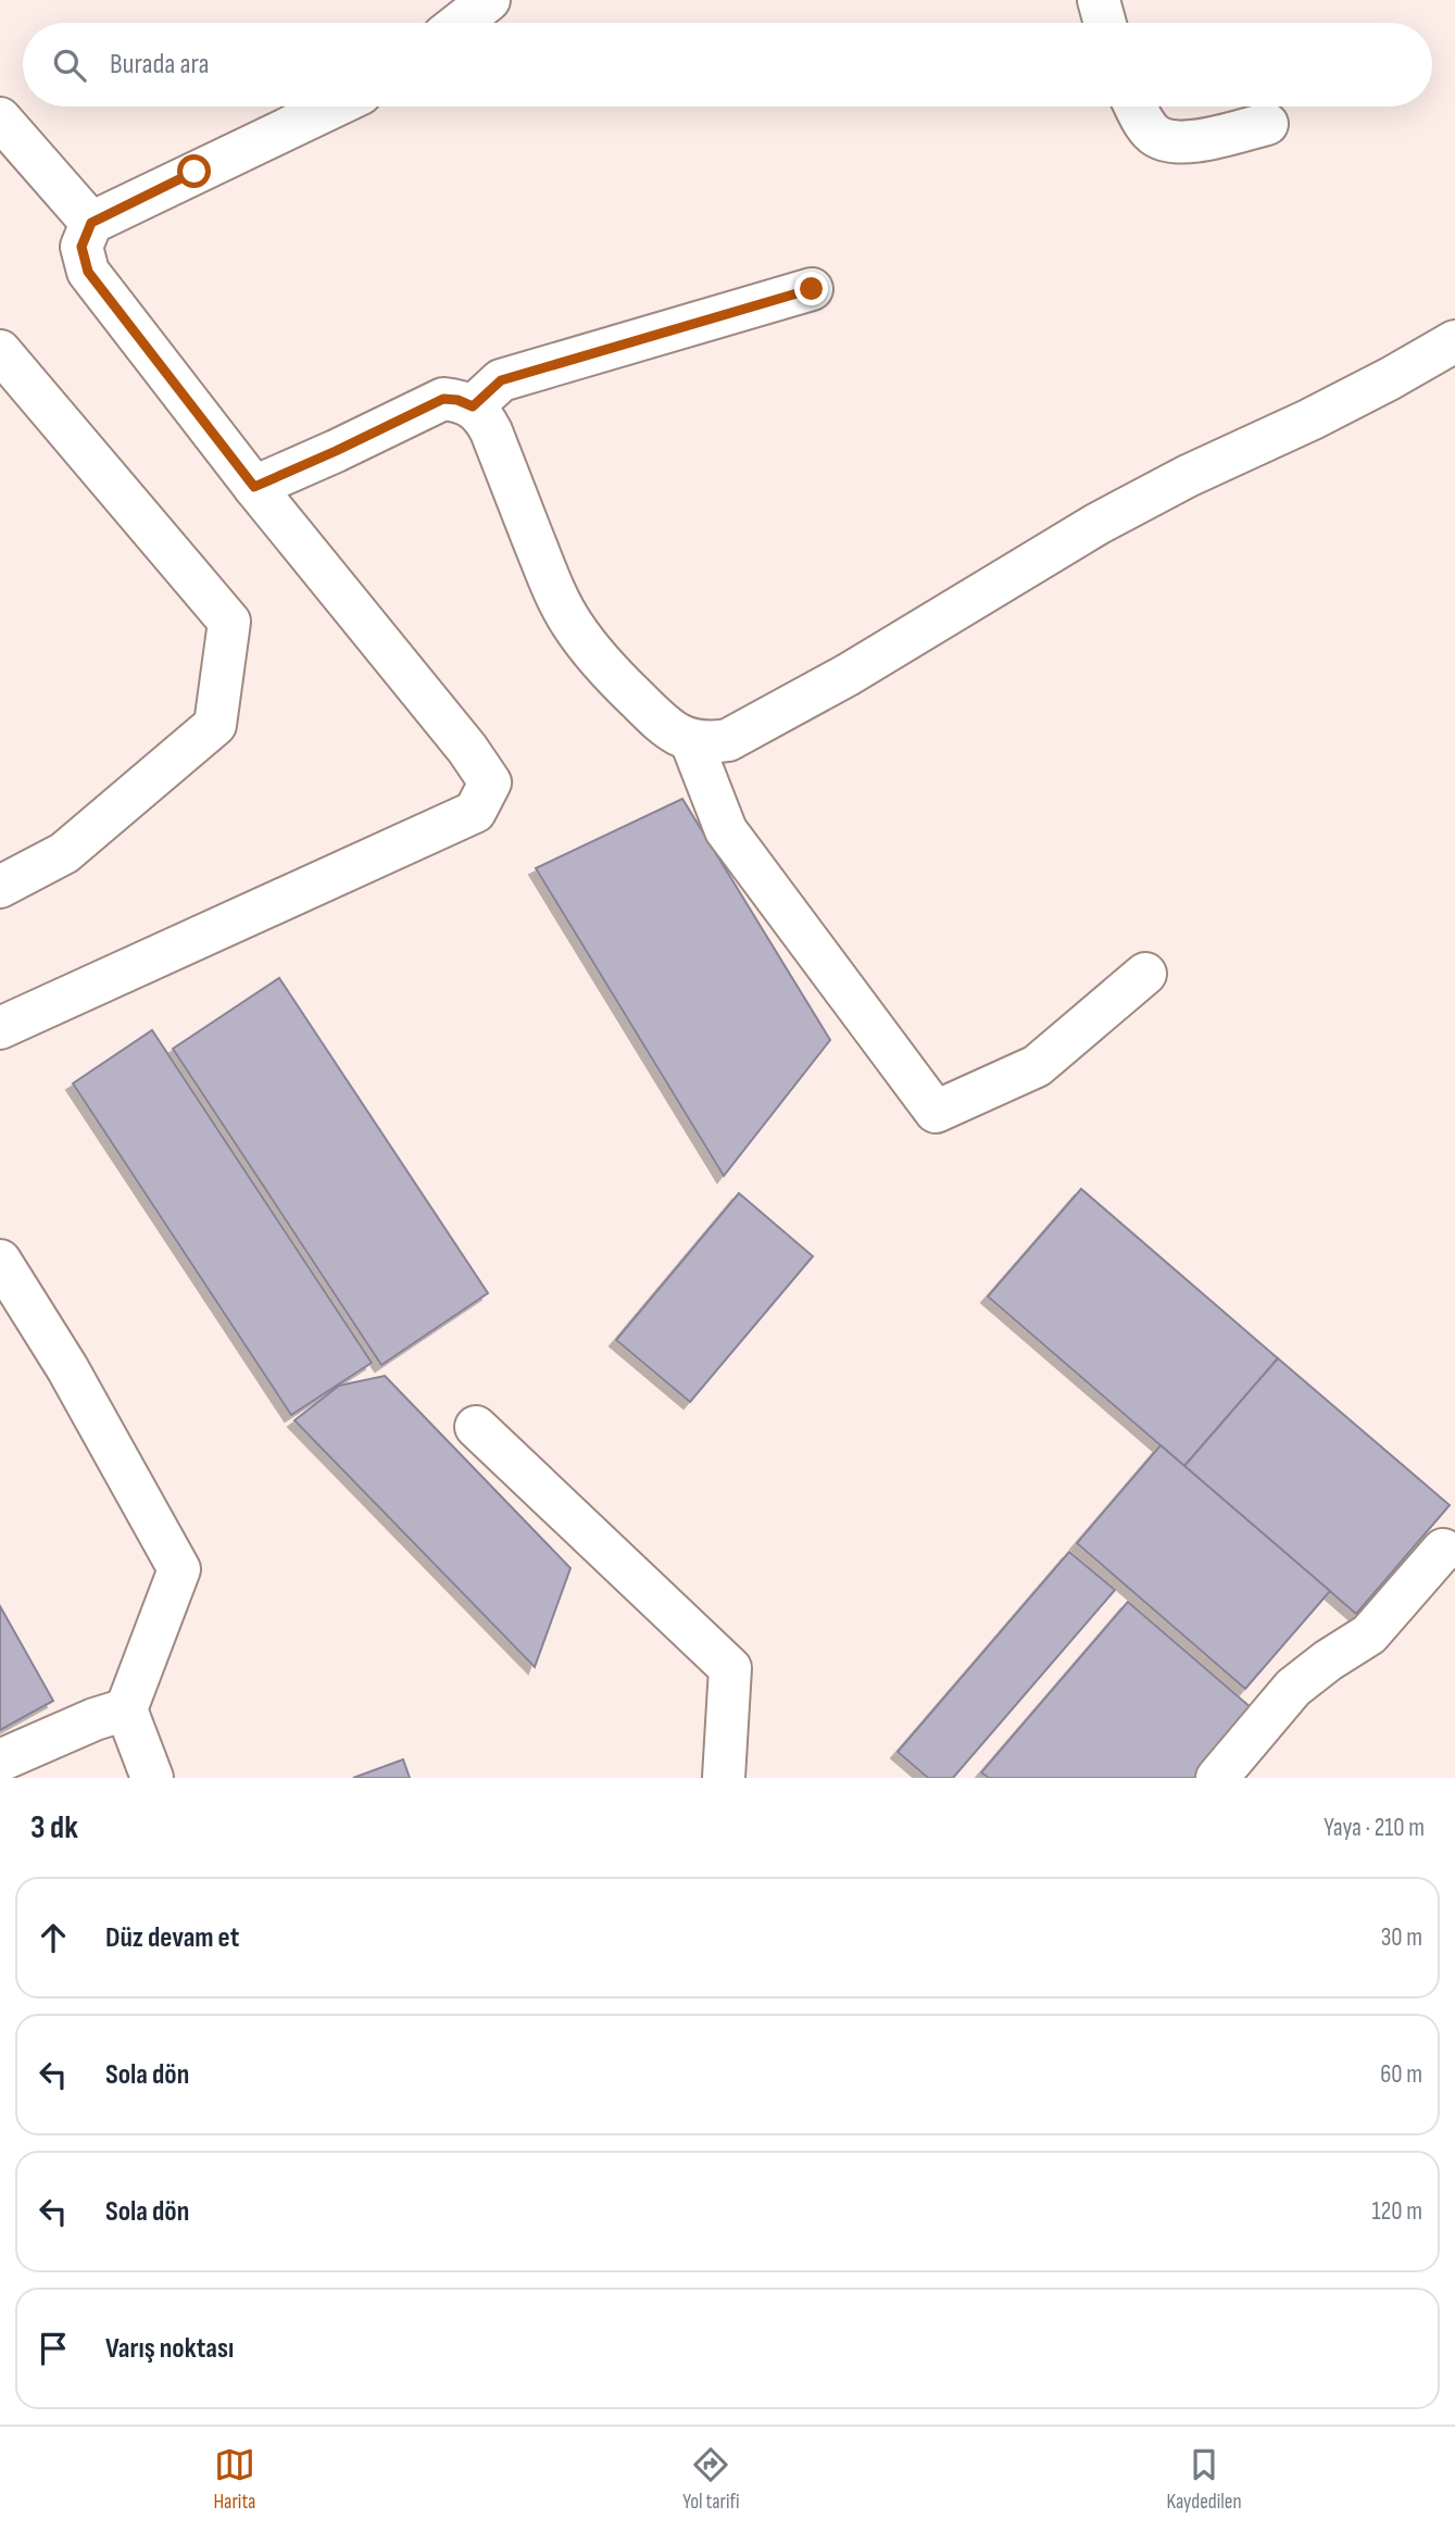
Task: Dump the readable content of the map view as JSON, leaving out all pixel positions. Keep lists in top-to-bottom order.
{
  "page": {
    "search": "Burada ara",
    "heading": ["3 dk", "Yaya · 210 m"],
    "list": [
      ["Düz devam et", "30 m"],
      ["Sola dön", "60 m"],
      ["Sola dön", "120 m"],
      "Varış noktası"
    ],
    "nav": ["Harita", "Yol tarifi", "Kaydedilen"]
  }
}
